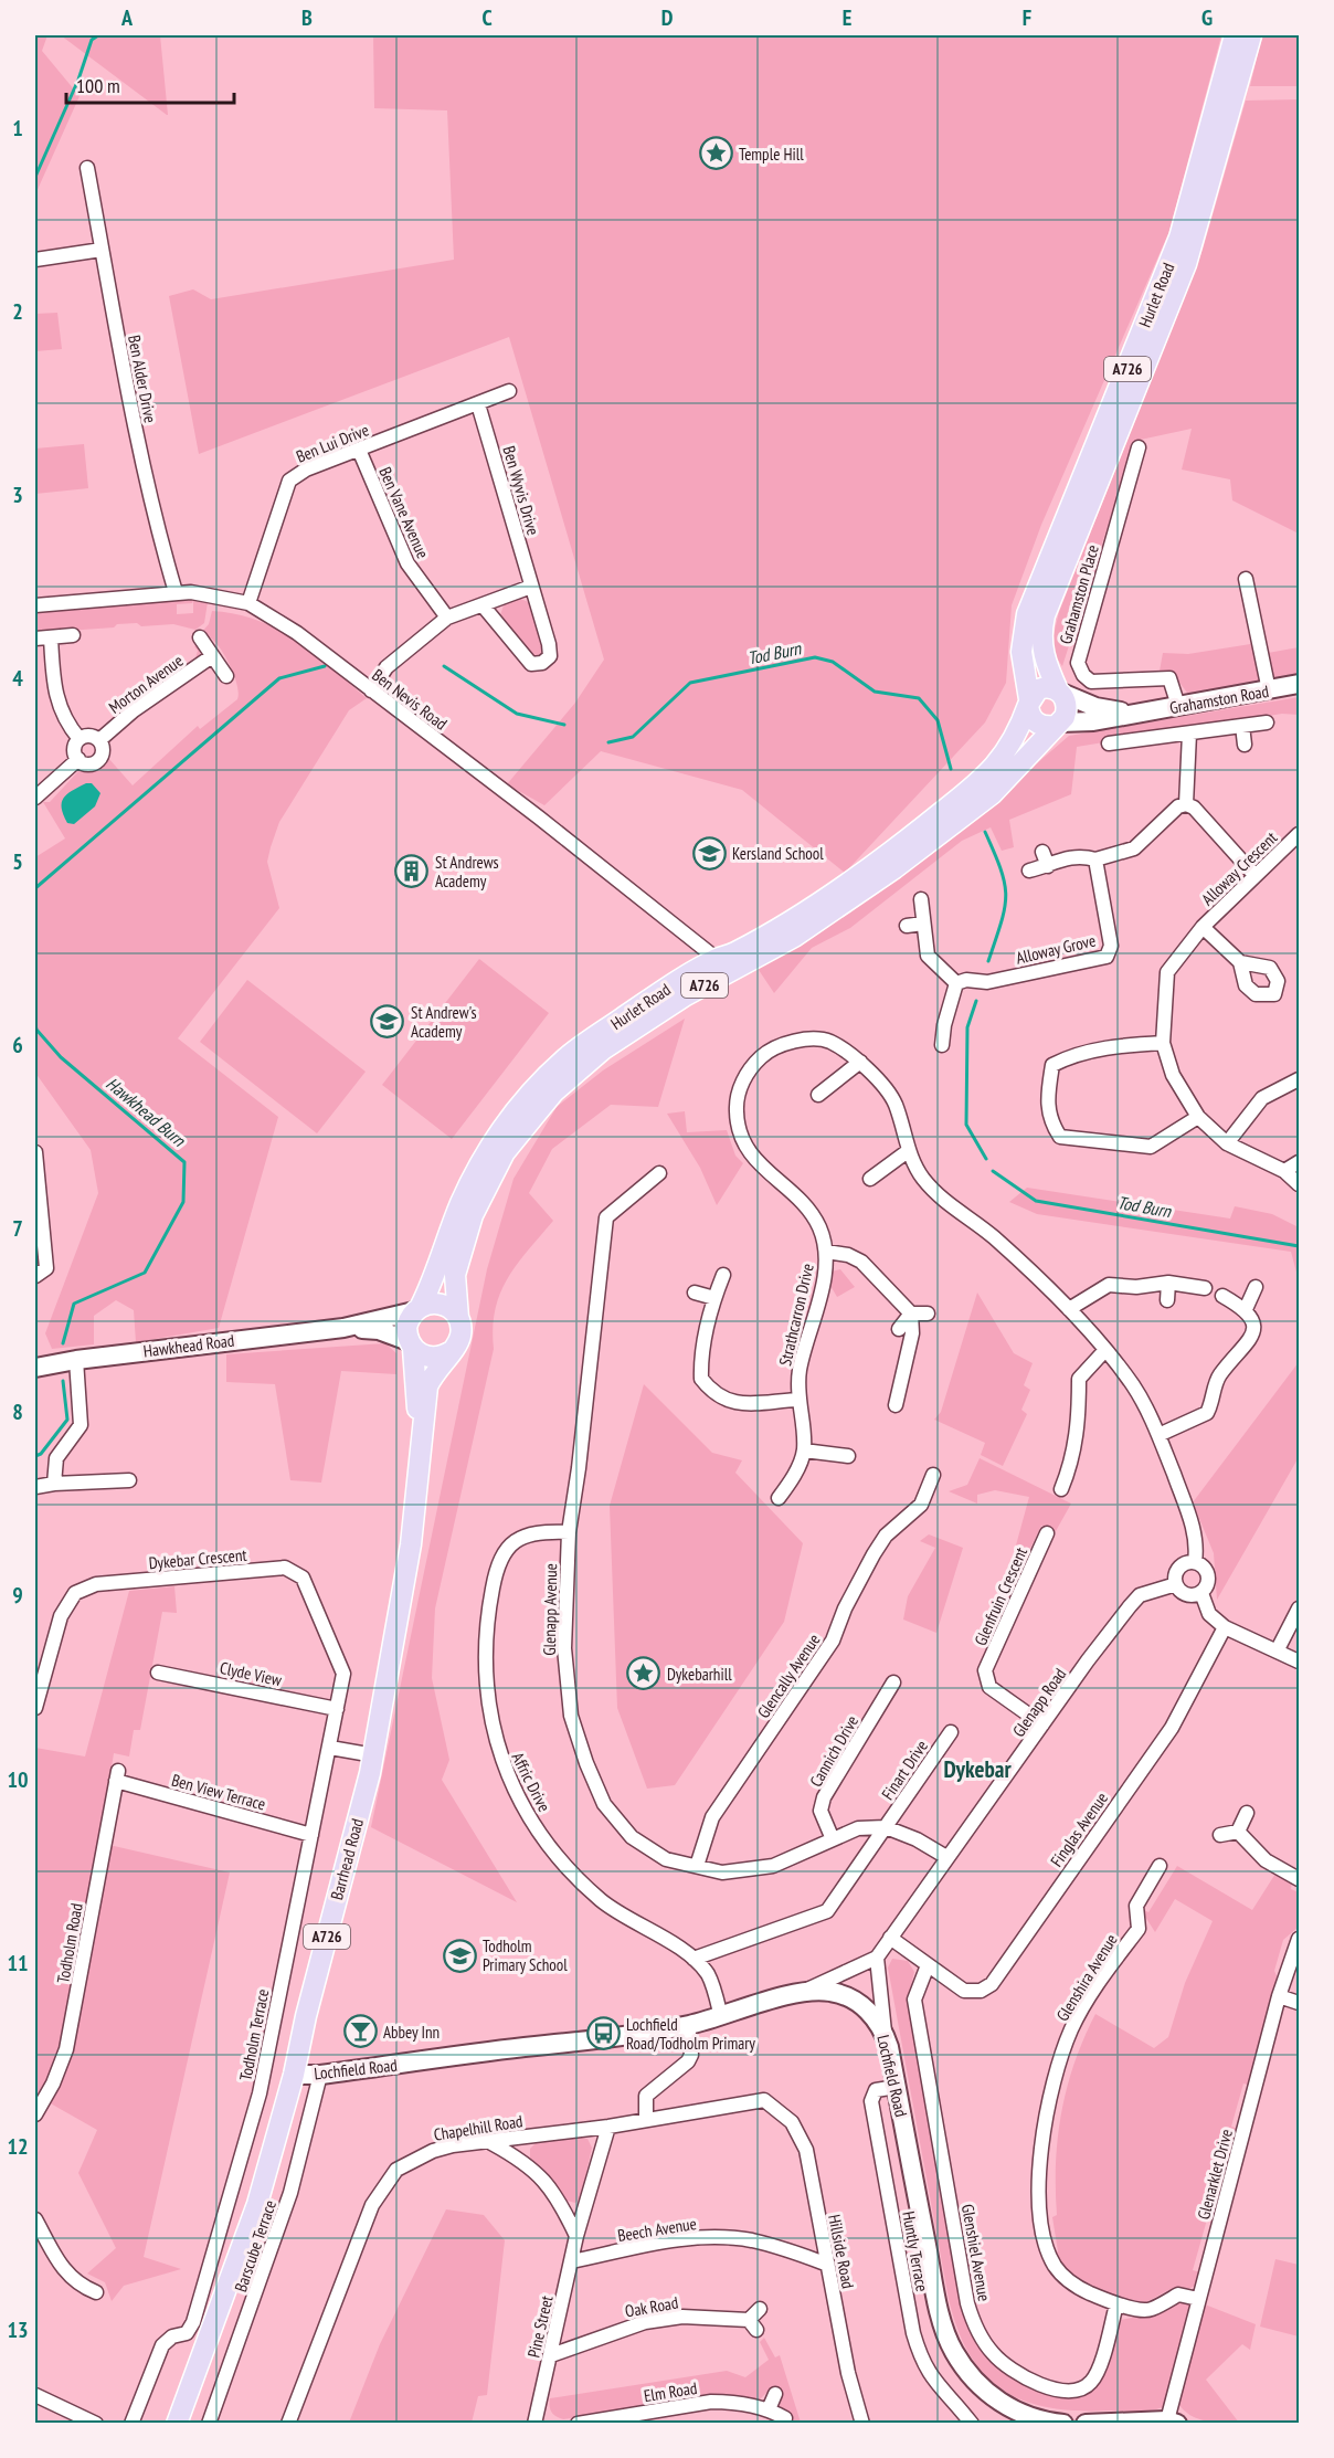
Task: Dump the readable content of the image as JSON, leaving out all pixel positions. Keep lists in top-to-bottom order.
{
  "streets": {
    "main road": ["Hurlet Road", "A726", "Barrhead Road"],
    "street": [
      "Ben Alder Drive",
      "Ben Lui Drive",
      "Ben Wyvis Drive",
      "Ben Vane Avenue",
      "Grahamston Place",
      "Morton Avenue",
      "Ben Nevis Road",
      "Grahamston Road",
      "Alloway Crescent",
      "Alloway Grove",
      "Strathcarron Drive",
      "Hawkhead Road",
      "Dykebar Crescent",
      "Glenfruin Crescent",
      "Glenapp Avenue",
      "Clyde View",
      "Glencally Avenue",
      "Glenapp Road",
      "Cannich Drive",
      "Finart Drive",
      "Affric Drive",
      "Ben View Terrace",
      "Finglas Avenue",
      "Todholm Road",
      "Glenshira Avenue",
      "Todholm Terrace",
      "Lochfield Road",
      "Chapelhill Road",
      "Glenarklet Drive",
      "Beech Avenue",
      "Barscube Terrace",
      "Hillside Road",
      "Huntly Terrace",
      "Glenshiel Avenue",
      "Oak Road",
      "Pine Street",
      "Elm Road"
    ]
  },
  "crossings": [
    ["Hurlet Road", "Ben Nevis Road"],
    ["Hurlet Road", "Grahamston Road"],
    ["Hurlet Road", "Hawkhead Road"],
    ["Hurlet Road", "Barrhead Road"],
    ["Ben Alder Drive", "Ben Nevis Road"],
    ["Ben Lui Drive", "Ben Wyvis Drive"],
    ["Ben Lui Drive", "Ben Vane Avenue"],
    ["Ben Lui Drive", "Ben Nevis Road"],
    ["Grahamston Place", "Grahamston Road"],
    ["Strathcarron Drive", "Glenapp Road"],
    ["Hawkhead Road", "Barrhead Road"],
    ["Dykebar Crescent", "Clyde View"],
    ["Dykebar Crescent", "Todholm Terrace"],
    ["Glenfruin Crescent", "Glenapp Road"],
    ["Glenapp Avenue", "Glencally Avenue"],
    ["Glenapp Avenue", "Glenapp Road"],
    ["Glenapp Avenue", "Cannich Drive"],
    ["Glenapp Avenue", "Finart Drive"],
    ["Glenapp Avenue", "Affric Drive"],
    ["Clyde View", "Todholm Terrace"],
    ["Finart Drive", "Affric Drive"],
    ["Affric Drive", "Lochfield Road"],
    ["Ben View Terrace", "Todholm Road"],
    ["Ben View Terrace", "Todholm Terrace"],
    ["Finglas Avenue", "Glenshiel Avenue"],
    ["Barrhead Road", "Lochfield Road"],
    ["Glenshira Avenue", "Glenarklet Drive"],
    ["Glenshira Avenue", "Glenshiel Avenue"],
    ["Lochfield Road", "Barscube Terrace"],
    ["Lochfield Road", "Huntly Terrace"],
    ["Chapelhill Road", "Hillside Road"],
    ["Chapelhill Road", "Pine Street"],
    ["Beech Avenue", "Hillside Road"],
    ["Beech Avenue", "Pine Street"],
    ["Oak Road", "Pine Street"]
  ],
  "districts": ["Dykebar"],
  "water": ["Tod Burn", "Hawkhead Burn"],
  "places": {
    "place": ["Temple Hill", "Dykebarhill"],
    "school or university": ["Kersland School", "St Andrew's Academy", "Todholm Primary School"],
    "building": ["St Andrews Academy"],
    "bar": ["Abbey Inn"],
    "bus stop": ["Lochfield Road/Todholm Primary"]
  },
  "scale_bar": "100 m",
  "grid": {
    "columns": [
      "A",
      "B",
      "C",
      "D",
      "E",
      "F",
      "G"
    ],
    "rows": [
      "1",
      "2",
      "3",
      "4",
      "5",
      "6",
      "7",
      "8",
      "9",
      "10",
      "11",
      "12",
      "13"
    ]
  }
}
